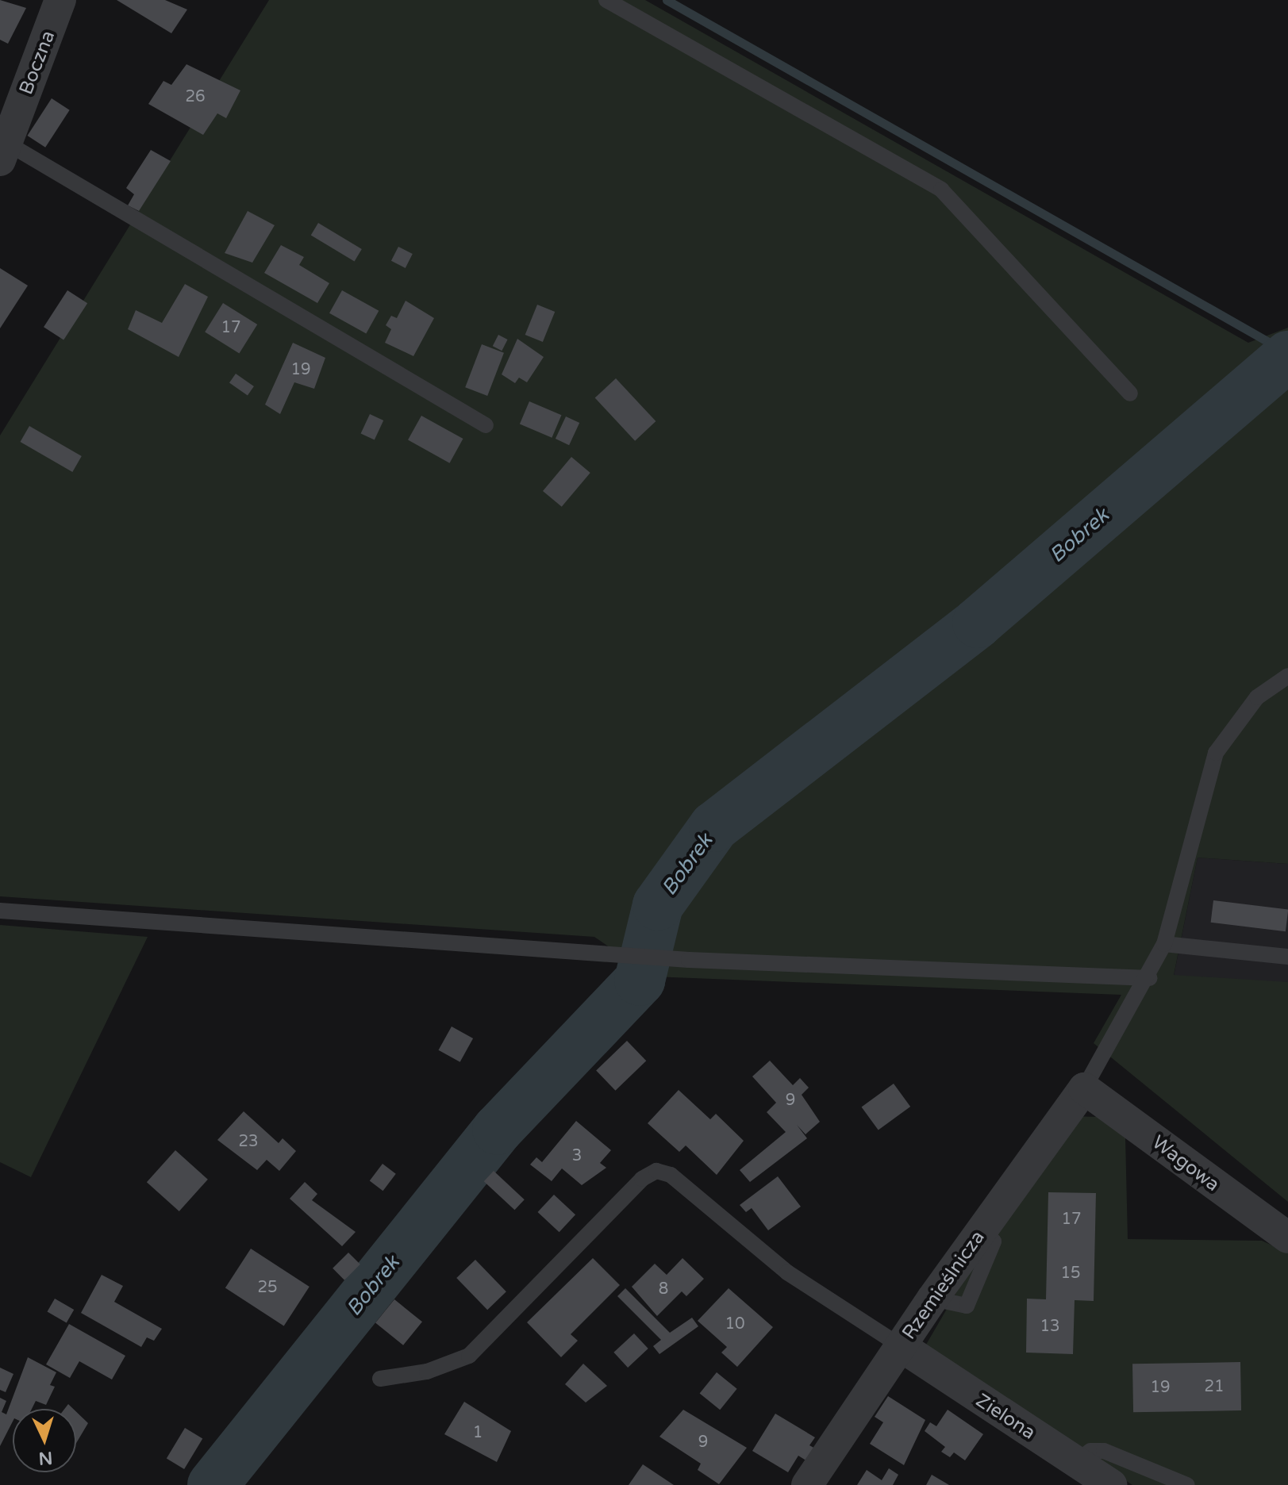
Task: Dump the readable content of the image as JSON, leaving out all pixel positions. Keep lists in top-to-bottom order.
{
  "streets": {
    "street": [
      "Boczna",
      "Wagowa",
      "Rzemieślnicza",
      "Zielona"
    ]
  },
  "crossings": [
    ["Wagowa", "Rzemieślnicza"],
    ["Rzemieślnicza", "Zielona"]
  ],
  "water": ["Bobrek"],
  "house_numbers": [
    "26",
    "17",
    "19",
    "9",
    "23",
    "3",
    "17",
    "15",
    "25",
    "8",
    "10",
    "13",
    "21",
    "19",
    "1",
    "9"
  ],
  "north": "bottom"
}
